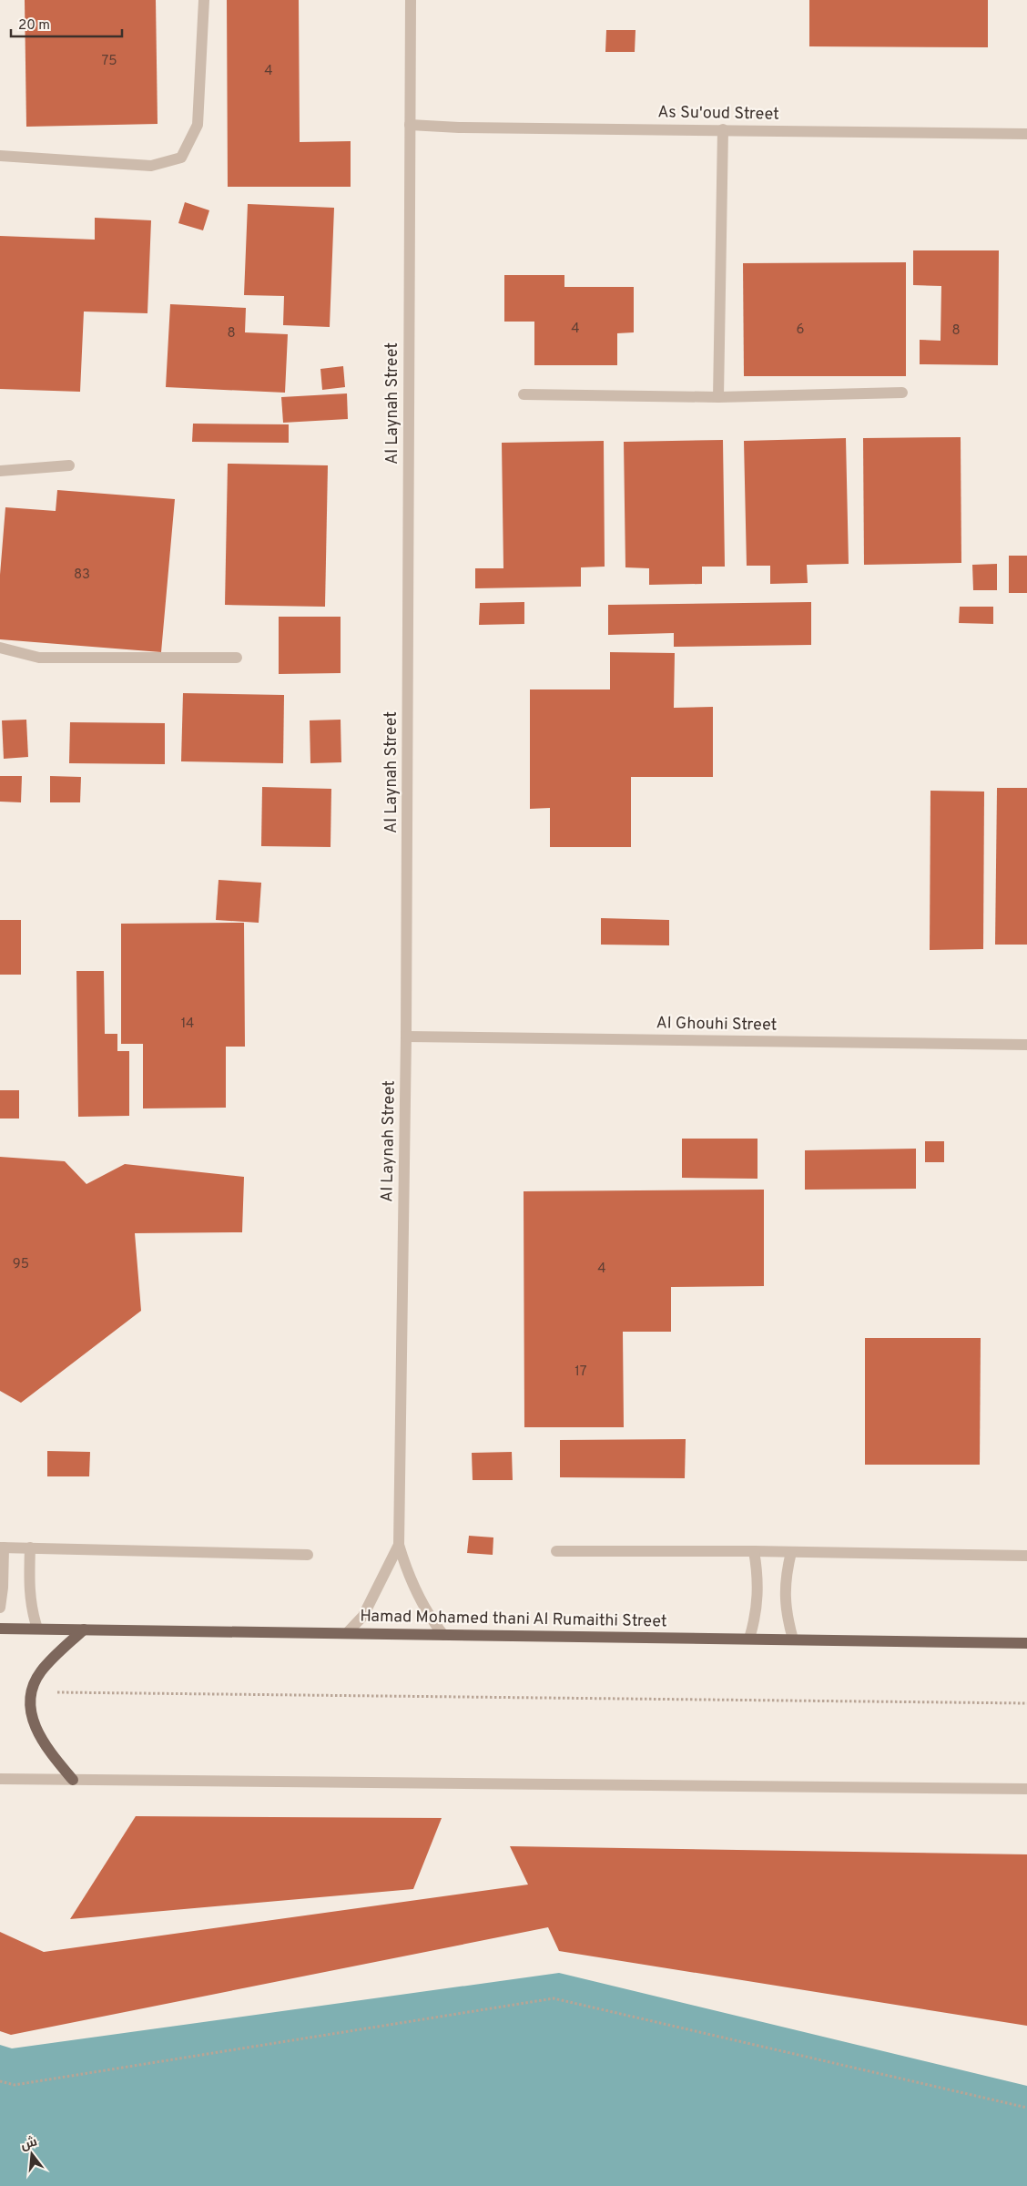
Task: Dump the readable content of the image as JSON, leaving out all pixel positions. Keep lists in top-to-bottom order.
{
  "streets": {
    "main road": ["Hamad Mohamed thani Al Rumaithi Street"],
    "street": ["As Su'oud Street", "Al Laynah Street", "Al Ghouhi Street"]
  },
  "crossings": [
    ["As Su'oud Street", "Al Laynah Street"],
    ["Al Laynah Street", "Al Ghouhi Street"],
    ["Al Laynah Street", "Hamad Mohamed thani Al Rumaithi Street"]
  ],
  "house_numbers": [
    "75",
    "4",
    "4",
    "6",
    "8",
    "8",
    "83",
    "14",
    "95",
    "4",
    "17"
  ],
  "scale_bar": "20 m",
  "north": "top"
}
